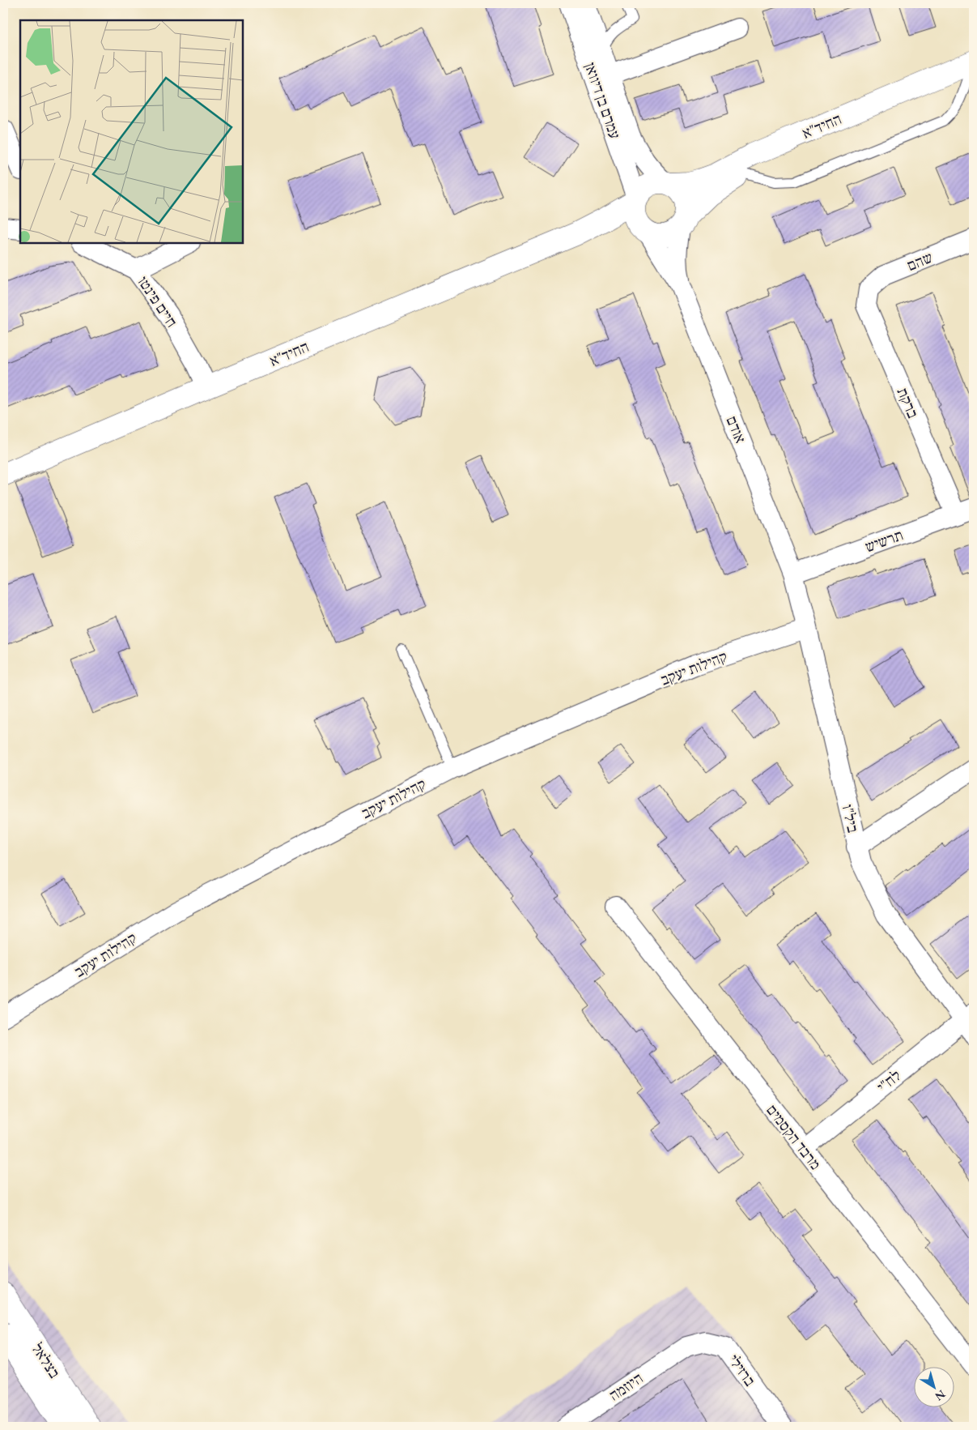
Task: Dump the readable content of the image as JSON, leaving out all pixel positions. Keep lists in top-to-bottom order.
{
  "streets": {
    "street": [
      "עמרם בן דיוואן",
      "החיד\"א",
      "שהם",
      "חיים פינטו",
      "ברקת",
      "אודם",
      "תרשיש",
      "קהילות יעקב",
      "ביל\"ו",
      "לח\"י",
      "מרבד הקסמים",
      "בצלאל",
      "ברזילי",
      "היוזמה"
    ]
  },
  "crossings": [
    ["עמרם בן דיוואן", "החיד\"א"],
    ["עמרם בן דיוואן", "אודם"],
    ["החיד\"א", "חיים פינטו"],
    ["החיד\"א", "אודם"],
    ["שהם", "ברקת"],
    ["ברקת", "תרשיש"],
    ["אודם", "תרשיש"],
    ["אודם", "ביל\"ו"],
    ["תרשיש", "ביל\"ו"],
    ["קהילות יעקב", "ביל\"ו"],
    ["ביל\"ו", "לח\"י"],
    ["לח\"י", "מרבד הקסמים"],
    ["ברזילי", "היוזמה"]
  ],
  "north": "bottom right"
}
